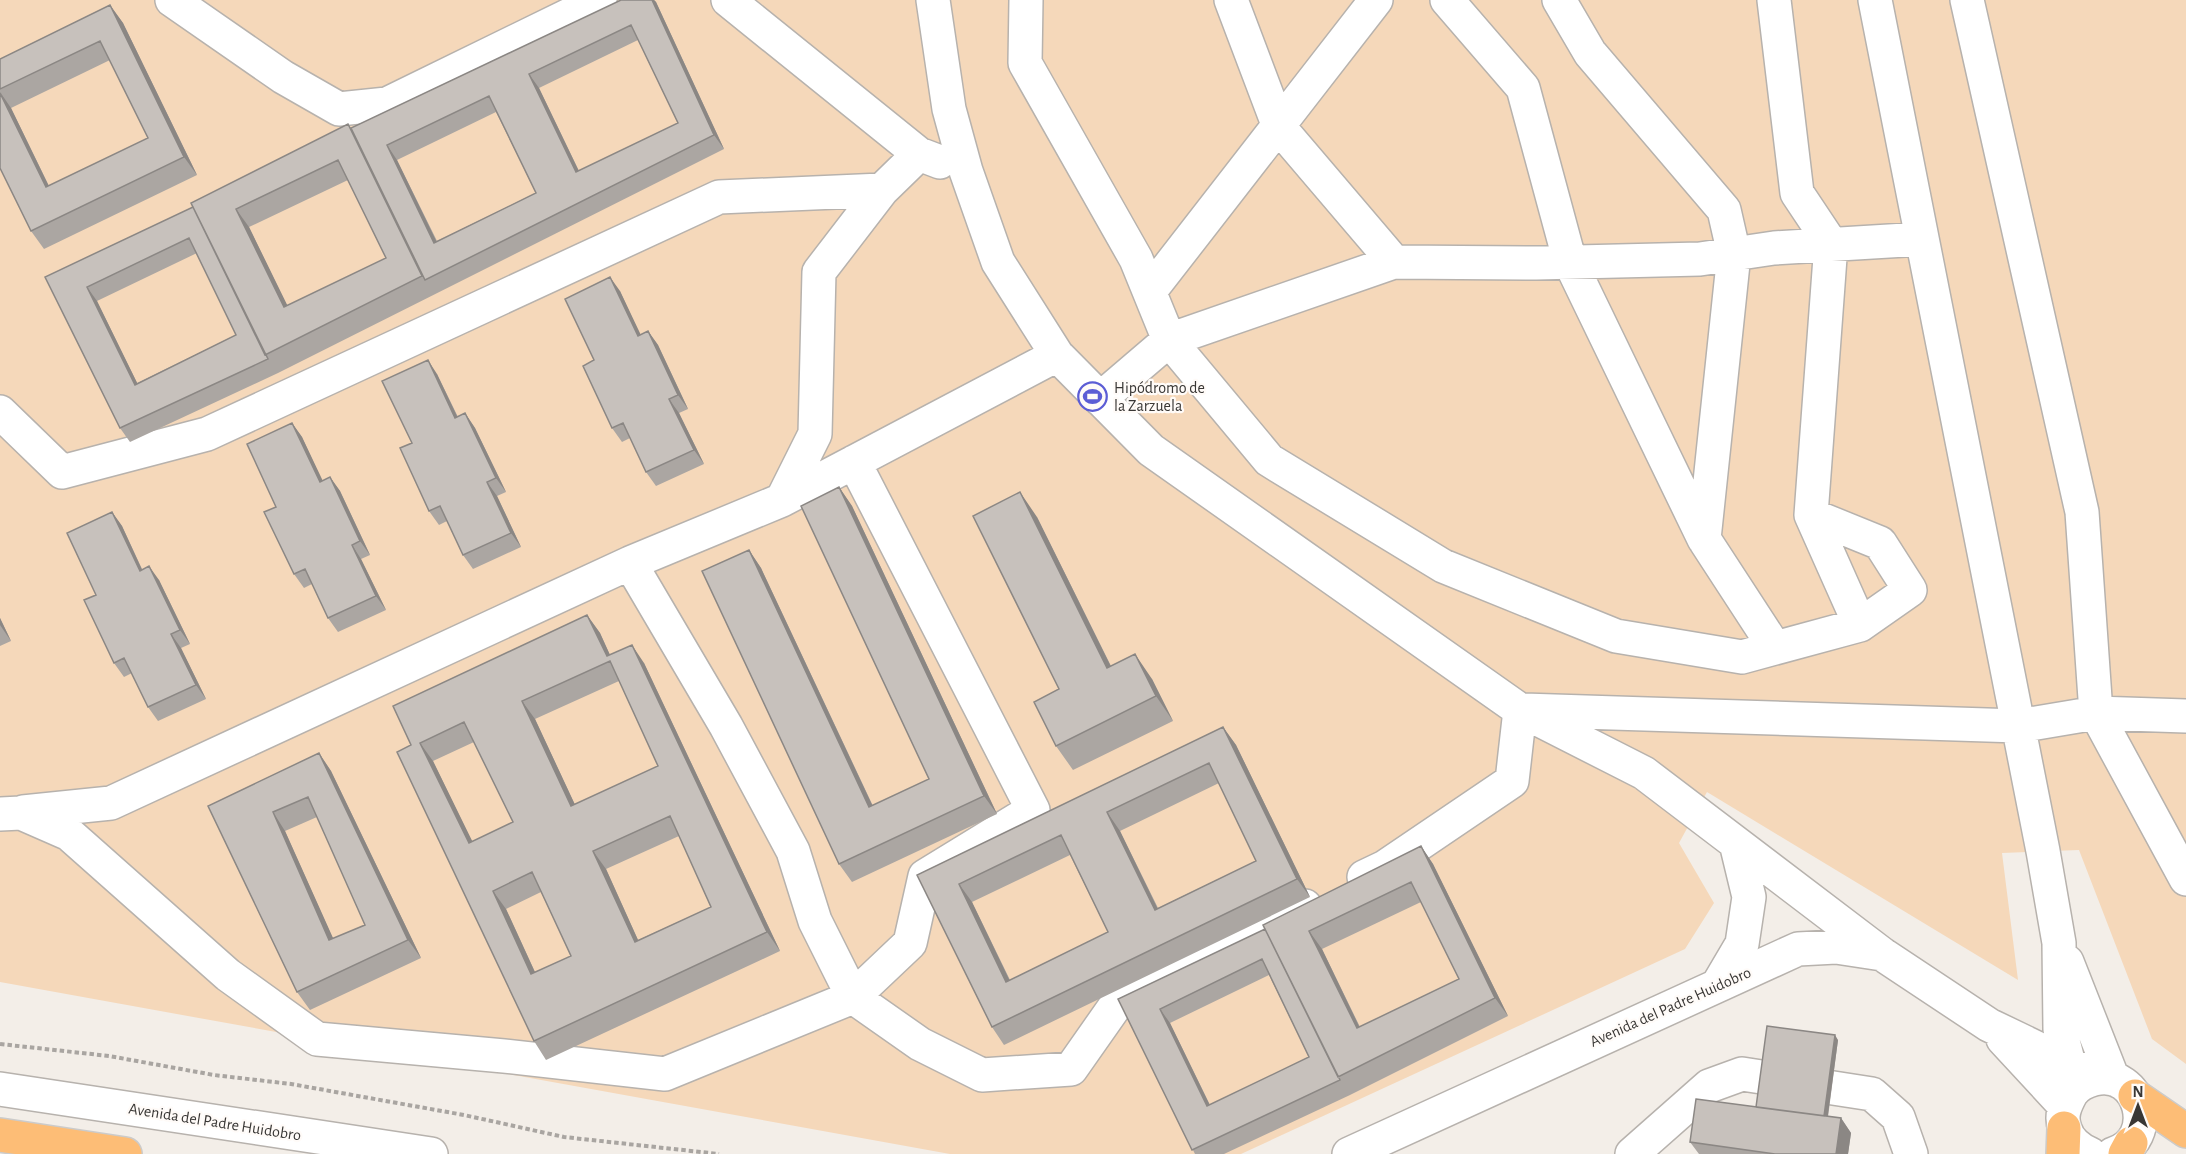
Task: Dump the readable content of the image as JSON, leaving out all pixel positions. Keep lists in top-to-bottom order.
{
  "streets": {
    "street": ["Avenida del Padre Huidobro"]
  },
  "places": {
    "sports": ["Hipódromo de la Zarzuela"]
  },
  "north": "top"
}
